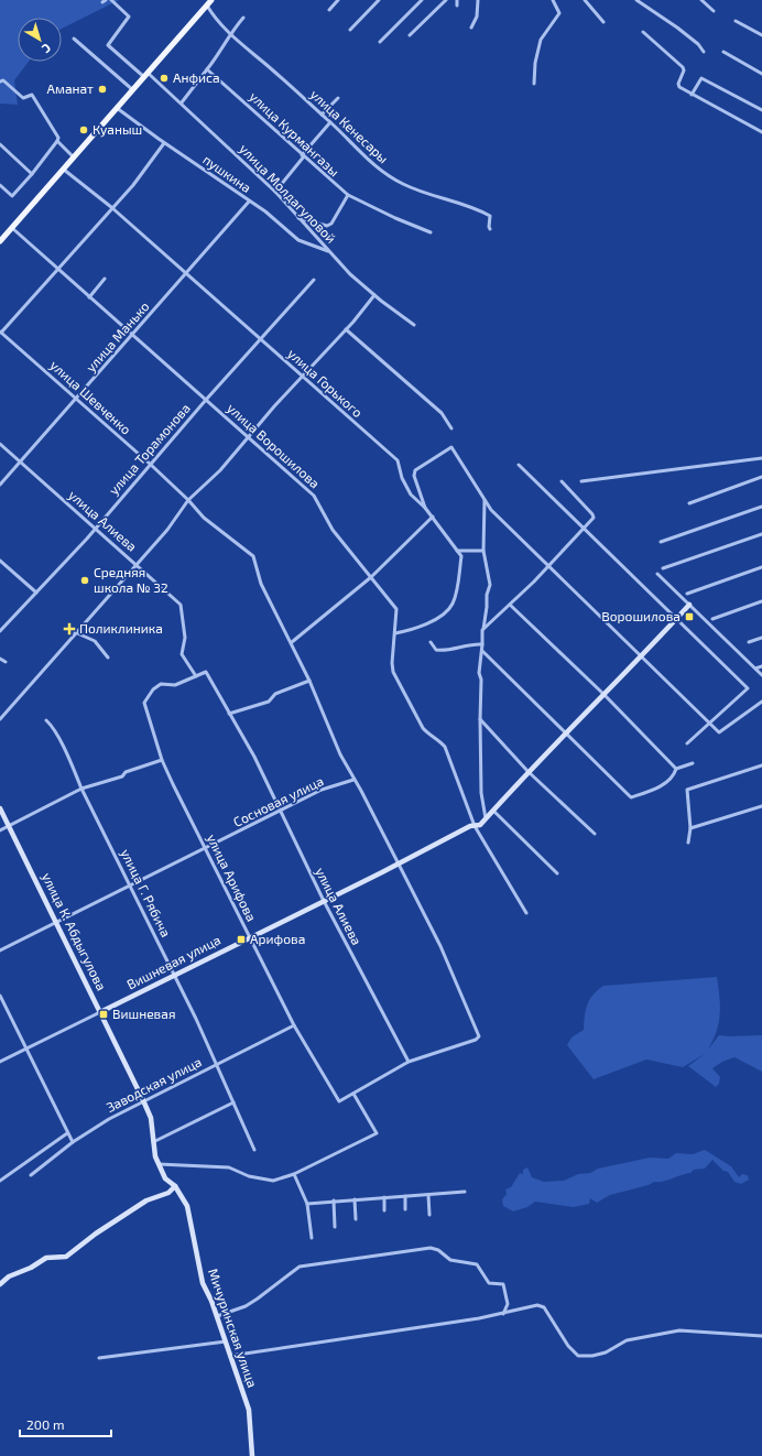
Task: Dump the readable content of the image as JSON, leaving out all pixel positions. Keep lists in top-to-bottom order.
{
  "streets": {
    "street": [
      "улица Кенесары",
      "улица Курмангазы",
      "пушкина",
      "улица Молдагуловой",
      "улица Манько",
      "улица Горького",
      "улица Шевченко",
      "улица Ворошилова",
      "улица Торамонова",
      "улица Алиева",
      "Сосновая улица",
      "улица Арифова",
      "улица Г. Рябича",
      "улица К. Абдыгулова",
      "Вишневая улица",
      "Заводская улица",
      "Мичуринская улица"
    ]
  },
  "crossings": [
    ["пушкина", "улица Молдагуловой"],
    ["пушкина", "улица Манько"],
    ["улица Манько", "улица Горького"],
    ["улица Манько", "улица Шевченко"],
    ["улица Манько", "улица Ворошилова"],
    ["улица Манько", "улица Алиева"],
    ["улица Горького", "улица Ворошилова"],
    ["улица Горького", "улица Торамонова"],
    ["улица Шевченко", "улица Торамонова"],
    ["улица Шевченко", "улица Алиева"],
    ["улица Шевченко", "Сосновая улица"],
    ["улица Шевченко", "Вишневая улица"],
    ["улица Ворошилова", "улица Торамонова"],
    ["улица Ворошилова", "Вишневая улица"],
    ["улица Торамонова", "улица Алиева"],
    ["улица Алиева", "Сосновая улица"],
    ["улица Алиева", "улица Арифова"],
    ["улица Алиева", "Вишневая улица"],
    ["Сосновая улица", "улица Арифова"],
    ["Сосновая улица", "улица Г. Рябича"],
    ["Сосновая улица", "улица К. Абдыгулова"],
    ["улица Арифова", "Вишневая улица"],
    ["улица Арифова", "Заводская улица"],
    ["улица Г. Рябича", "Вишневая улица"],
    ["улица Г. Рябича", "Заводская улица"],
    ["улица К. Абдыгулова", "Вишневая улица"],
    ["улица К. Абдыгулова", "Заводская улица"],
    ["улица К. Абдыгулова", "Мичуринская улица"]
  ],
  "places": {
    "other": [
      "Анфиса",
      "Аманат",
      "Куаныш",
      "Средняя школа № 32"
    ],
    "transit": ["Ворошилова", "Арифова", "Вишневая"],
    "health": ["Поликлиника"]
  },
  "scale_bar": "200 m",
  "north": "bottom right"
}
